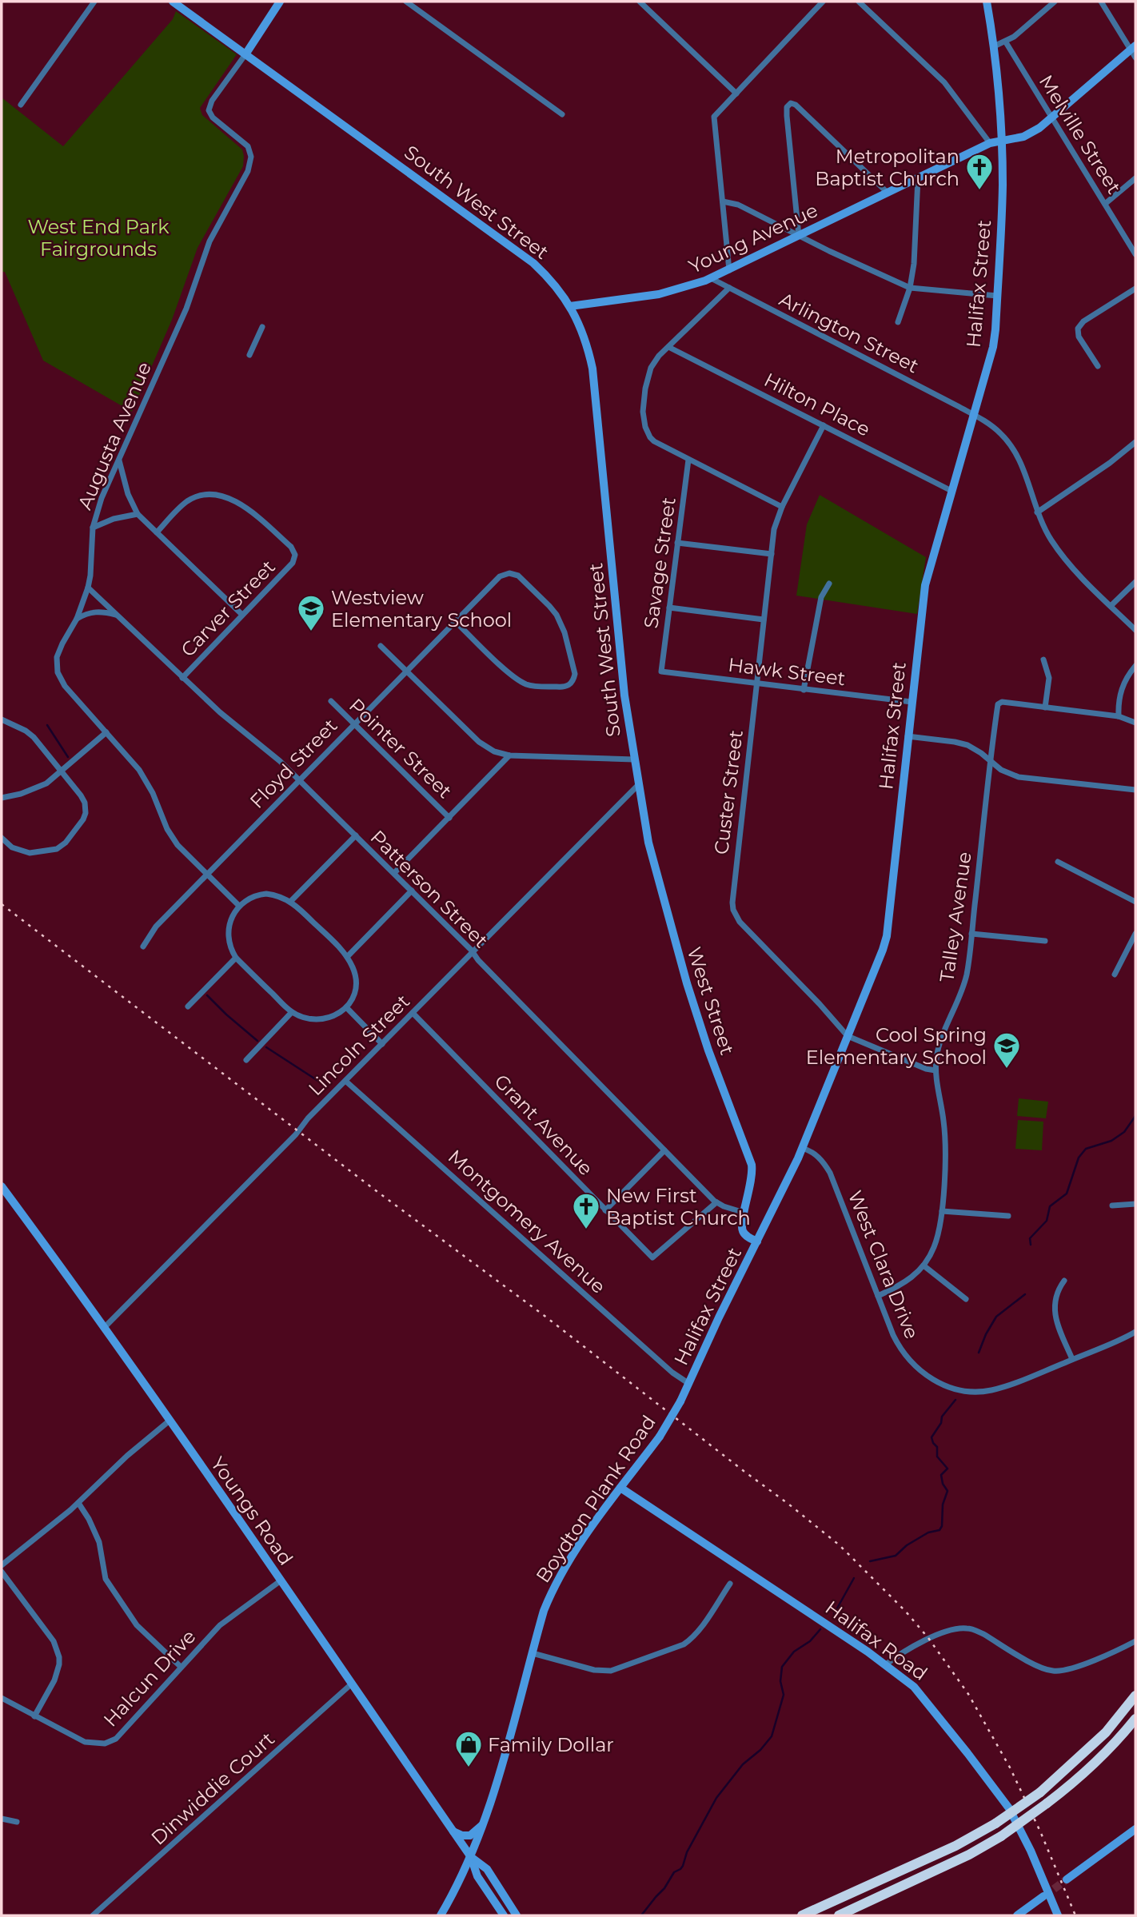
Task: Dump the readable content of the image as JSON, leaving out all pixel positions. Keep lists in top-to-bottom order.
{
  "streets": {
    "street": [
      "Melville Street",
      "South West Street",
      "Young Avenue",
      "Halifax Street",
      "Arlington Street",
      "Hilton Place",
      "Augusta Avenue",
      "Savage Street",
      "Carver Street",
      "Hawk Street",
      "Pointer Street",
      "Floyd Street",
      "Custer Street",
      "Patterson Street",
      "Talley Avenue",
      "West Street",
      "Lincoln Street",
      "Grant Avenue",
      "Montgomery Avenue",
      "West Clara Drive",
      "Boydton Plank Road",
      "Youngs Road",
      "Halifax Road",
      "Halcun Drive",
      "Dinwiddie Court"
    ]
  },
  "crossings": [
    ["Melville Street", "Young Avenue"],
    ["South West Street", "Young Avenue"],
    ["South West Street", "Augusta Avenue"],
    ["South West Street", "West Street"],
    ["Young Avenue", "Halifax Street"],
    ["Young Avenue", "Arlington Street"],
    ["Halifax Street", "Arlington Street"],
    ["Halifax Street", "Hilton Place"],
    ["Halifax Street", "Hawk Street"],
    ["Halifax Street", "Custer Street"],
    ["Halifax Street", "West Street"],
    ["Halifax Street", "Montgomery Avenue"],
    ["Halifax Street", "West Clara Drive"],
    ["Halifax Street", "Boydton Plank Road"],
    ["Hilton Place", "Custer Street"],
    ["Augusta Avenue", "Floyd Street"],
    ["Augusta Avenue", "Patterson Street"],
    ["Savage Street", "Hawk Street"],
    ["Carver Street", "Patterson Street"],
    ["Hawk Street", "Custer Street"],
    ["Pointer Street", "Floyd Street"],
    ["Floyd Street", "Patterson Street"],
    ["Custer Street", "Talley Avenue"],
    ["Patterson Street", "West Street"],
    ["Patterson Street", "Lincoln Street"],
    ["Patterson Street", "Grant Avenue"],
    ["West Street", "Lincoln Street"],
    ["Lincoln Street", "Grant Avenue"],
    ["Lincoln Street", "Montgomery Avenue"],
    ["Lincoln Street", "Youngs Road"],
    ["Boydton Plank Road", "Youngs Road"],
    ["Boydton Plank Road", "Halifax Road"],
    ["Youngs Road", "Halcun Drive"],
    ["Youngs Road", "Dinwiddie Court"]
  ],
  "parks": ["West End Park Fairgrounds"],
  "places": {
    "church": ["Metropolitan Baptist Church", "New First Baptist Church"],
    "school or university": ["Westview Elementary School", "Cool Spring Elementary School"],
    "shop": ["Family Dollar"]
  }
}
